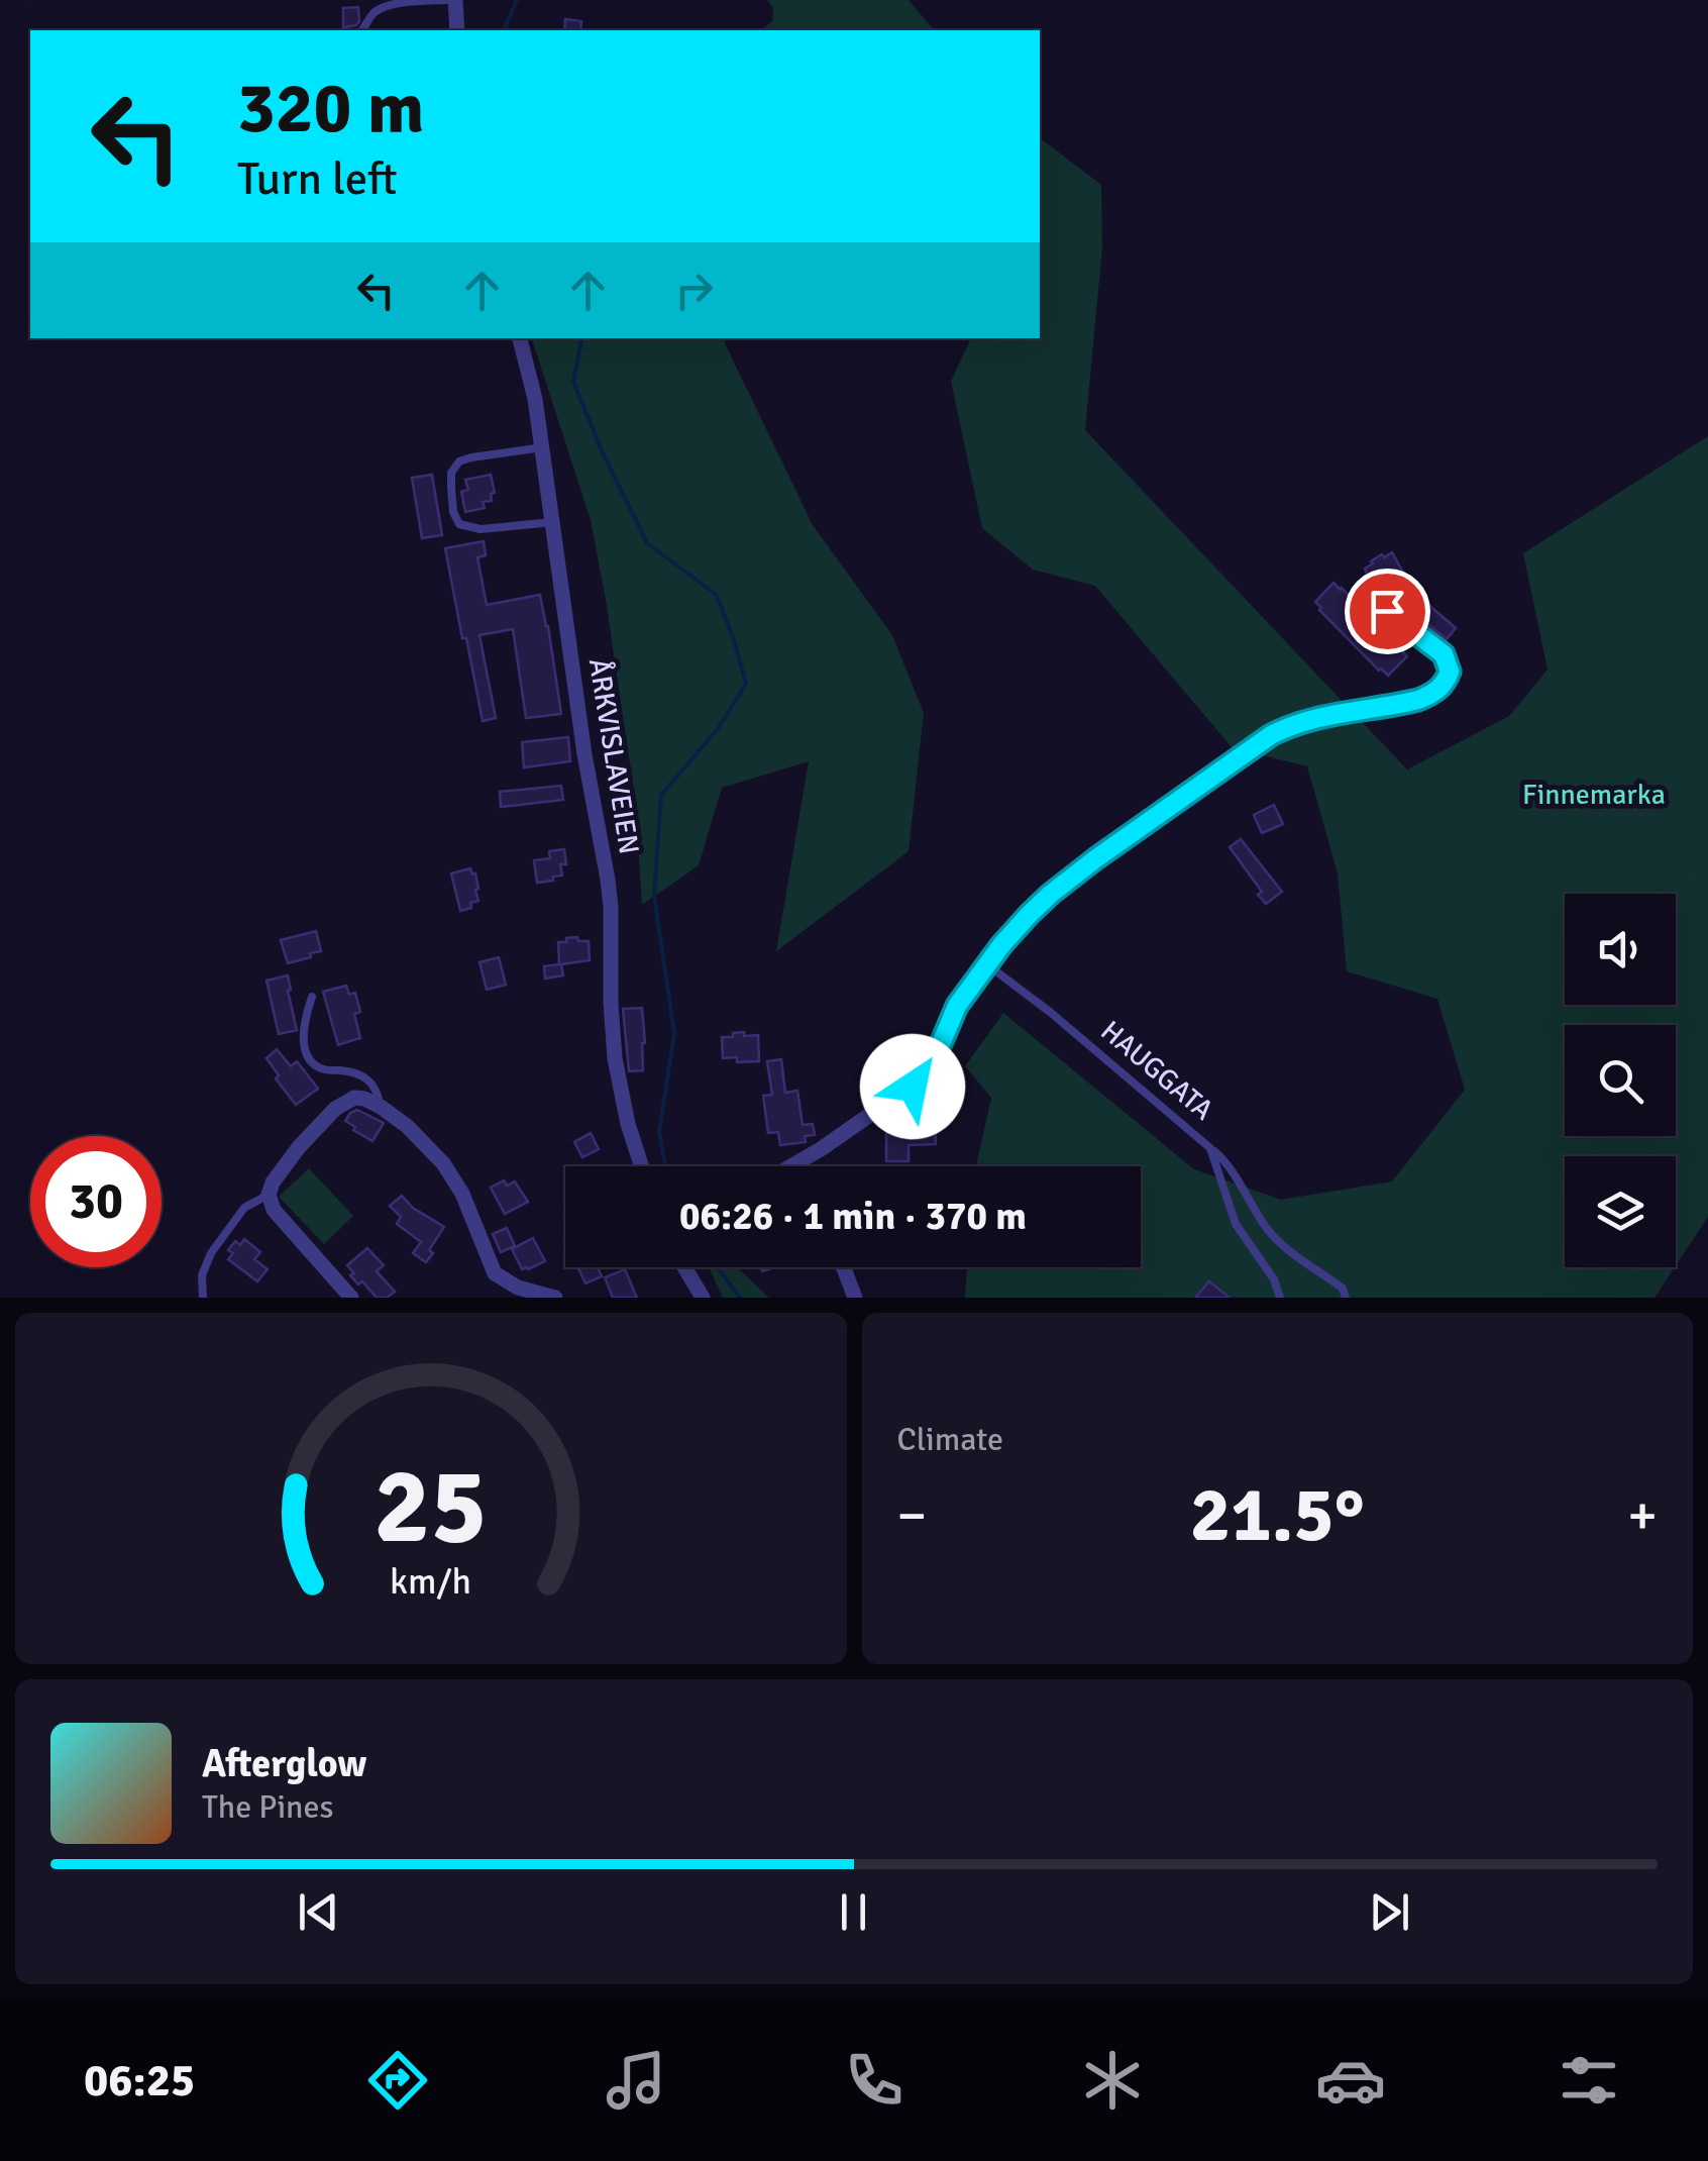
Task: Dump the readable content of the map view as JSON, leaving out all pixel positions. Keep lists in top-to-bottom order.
{
  "streets": {
    "street": ["ÅRKVISLAVEIEN"],
    "lane": ["HAUGGATA"]
  },
  "parks": ["Finnemarka"],
  "page": {
    "turn": ["320 m", "Turn left"],
    "limit": "30",
    "trip": "06:26 · 1 min · 370 m",
    "tile": "Climate",
    "heat": ["−", "21.5°", "+"],
    "song": ["Afterglow", "The Pines"],
    "tabs": "06:25",
    "gauge": ["25", "km/h"]
  }
}
